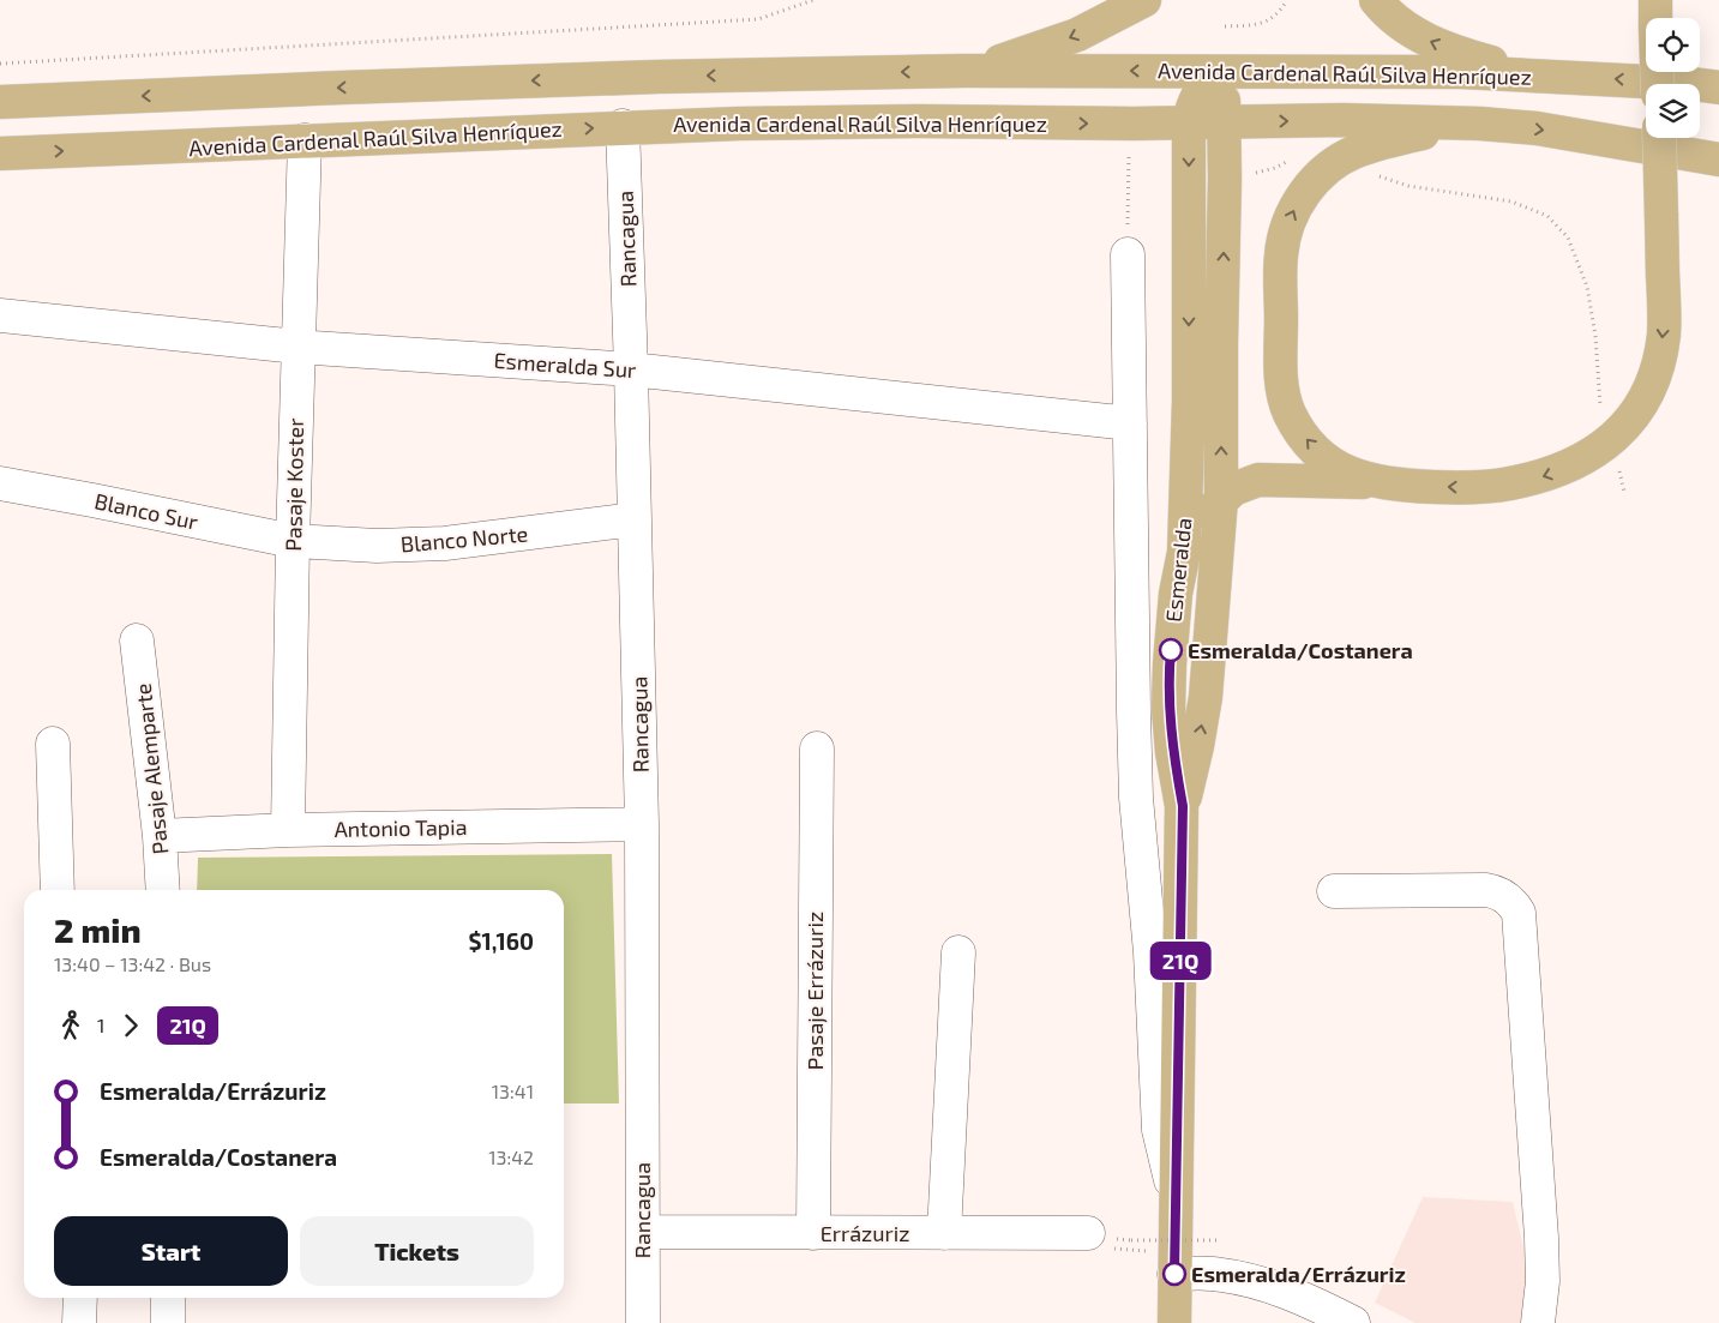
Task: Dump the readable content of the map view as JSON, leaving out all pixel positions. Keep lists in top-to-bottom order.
{
  "streets": {
    "main road": ["Avenida Cardenal Raúl Silva Henríquez", "Esmeralda"],
    "street": [
      "Rancagua",
      "Esmeralda Sur",
      "Pasaje Koster",
      "Blanco Sur",
      "Blanco Norte",
      "Pasaje Alemparte",
      "Antonio Tapia",
      "Pasaje Errázuriz",
      "Errázuriz"
    ]
  },
  "crossings": [
    ["Avenida Cardenal Raúl Silva Henríquez", "Rancagua"],
    ["Avenida Cardenal Raúl Silva Henríquez", "Pasaje Koster"],
    ["Avenida Cardenal Raúl Silva Henríquez", "Esmeralda"],
    ["Rancagua", "Esmeralda Sur"],
    ["Rancagua", "Blanco Norte"],
    ["Rancagua", "Antonio Tapia"],
    ["Rancagua", "Errázuriz"],
    ["Esmeralda Sur", "Pasaje Koster"],
    ["Esmeralda Sur", "Esmeralda"],
    ["Pasaje Koster", "Blanco Sur"],
    ["Pasaje Koster", "Blanco Norte"],
    ["Pasaje Koster", "Antonio Tapia"],
    ["Blanco Sur", "Blanco Norte"],
    ["Pasaje Alemparte", "Antonio Tapia"],
    ["Pasaje Errázuriz", "Errázuriz"]
  ],
  "places": ["Esmeralda/Costanera", "Esmeralda/Errázuriz"],
  "lines": ["bus line 21Q"],
  "page": {
    "on_map": "21Q",
    "heading": ["2 min", "13:40 – 13:42 · Bus", "$1,160"],
    "legs": ["1", "21Q"],
    "list": [
      {
        "name": "Esmeralda/Errázuriz",
        "value": "13:41"
      },
      {
        "name": "Esmeralda/Costanera",
        "value": "13:42"
      }
    ],
    "buttons": ["Start", "Tickets"]
  }
}
